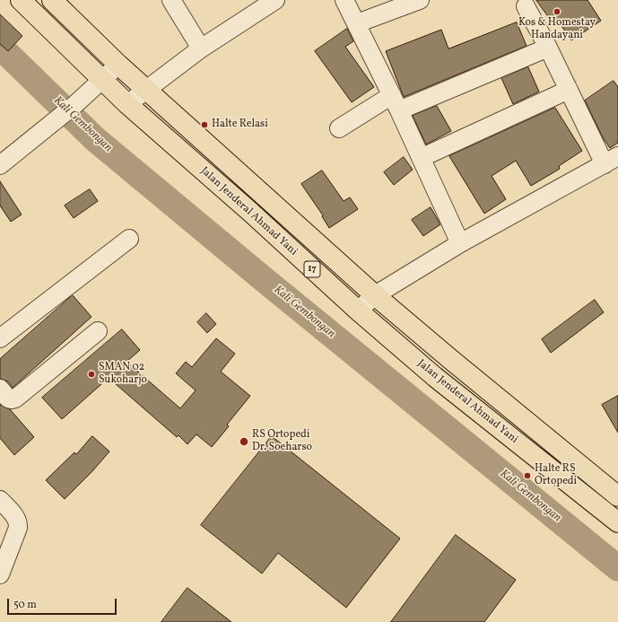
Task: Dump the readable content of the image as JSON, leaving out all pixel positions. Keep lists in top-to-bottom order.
{
  "streets": {
    "highway": ["Jalan Jenderal Ahmad Yani", "17"]
  },
  "water": ["Kali Gembongan"],
  "places": [
    "Kos & Homestay Handayani",
    "Halte Relasi",
    "SMAN 02 Sukoharjo",
    "RS Ortopedi Dr. Soeharso",
    "Halte RS Ortopedi"
  ],
  "scale_bar": "50 m"
}
